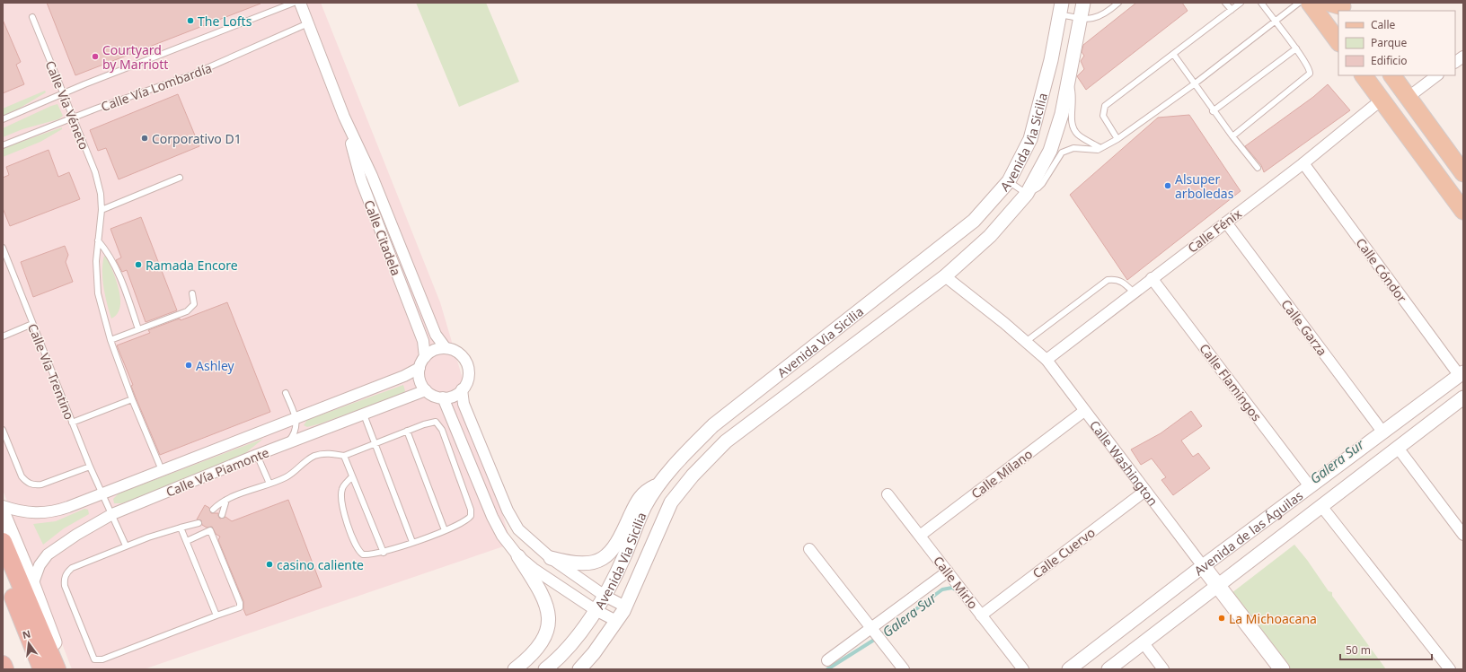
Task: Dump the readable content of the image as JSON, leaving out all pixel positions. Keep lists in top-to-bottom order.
{
  "streets": {
    "main road": ["Calle Washington"],
    "street": [
      "Avenida Via Sicilia",
      "Calle Fénix",
      "Calle Citadela",
      "Calle Cóndor",
      "Calle Garza",
      "Calle Flamingos",
      "Calle Vía Piamonte",
      "Calle Milano",
      "Avenida de las Águilas",
      "Calle Cuervo",
      "Calle Mirlo"
    ],
    "lane": ["Calle Vía Lombardía", "Calle Vía Véneto", "Calle Vía Trentino"]
  },
  "crossings": [
    ["Calle Vía Lombardía", "Calle Vía Véneto"],
    ["Calle Vía Lombardía", "Calle Citadela"],
    ["Calle Vía Véneto", "Calle Vía Piamonte"],
    ["Avenida Via Sicilia", "Calle Washington"],
    ["Calle Fénix", "Calle Cóndor"],
    ["Calle Fénix", "Calle Garza"],
    ["Calle Fénix", "Calle Flamingos"],
    ["Calle Fénix", "Calle Washington"],
    ["Calle Citadela", "Calle Vía Piamonte"],
    ["Calle Cóndor", "Avenida de las Águilas"],
    ["Calle Garza", "Avenida de las Águilas"],
    ["Calle Vía Trentino", "Calle Vía Piamonte"],
    ["Calle Flamingos", "Avenida de las Águilas"],
    ["Calle Washington", "Calle Milano"],
    ["Calle Washington", "Avenida de las Águilas"],
    ["Calle Washington", "Calle Cuervo"],
    ["Calle Milano", "Calle Mirlo"],
    ["Calle Cuervo", "Calle Mirlo"]
  ],
  "water": ["Galera Sur"],
  "places": [
    "The Lofts",
    "Courtyard by Marriott",
    "Corporativo D1",
    "Alsuper arboledas",
    "Ramada Encore",
    "Ashley",
    "casino caliente",
    "La Michoacana"
  ],
  "legend": ["Calle", "Parque", "Edificio"],
  "scale_bar": "50 m",
  "north": "top"
}
